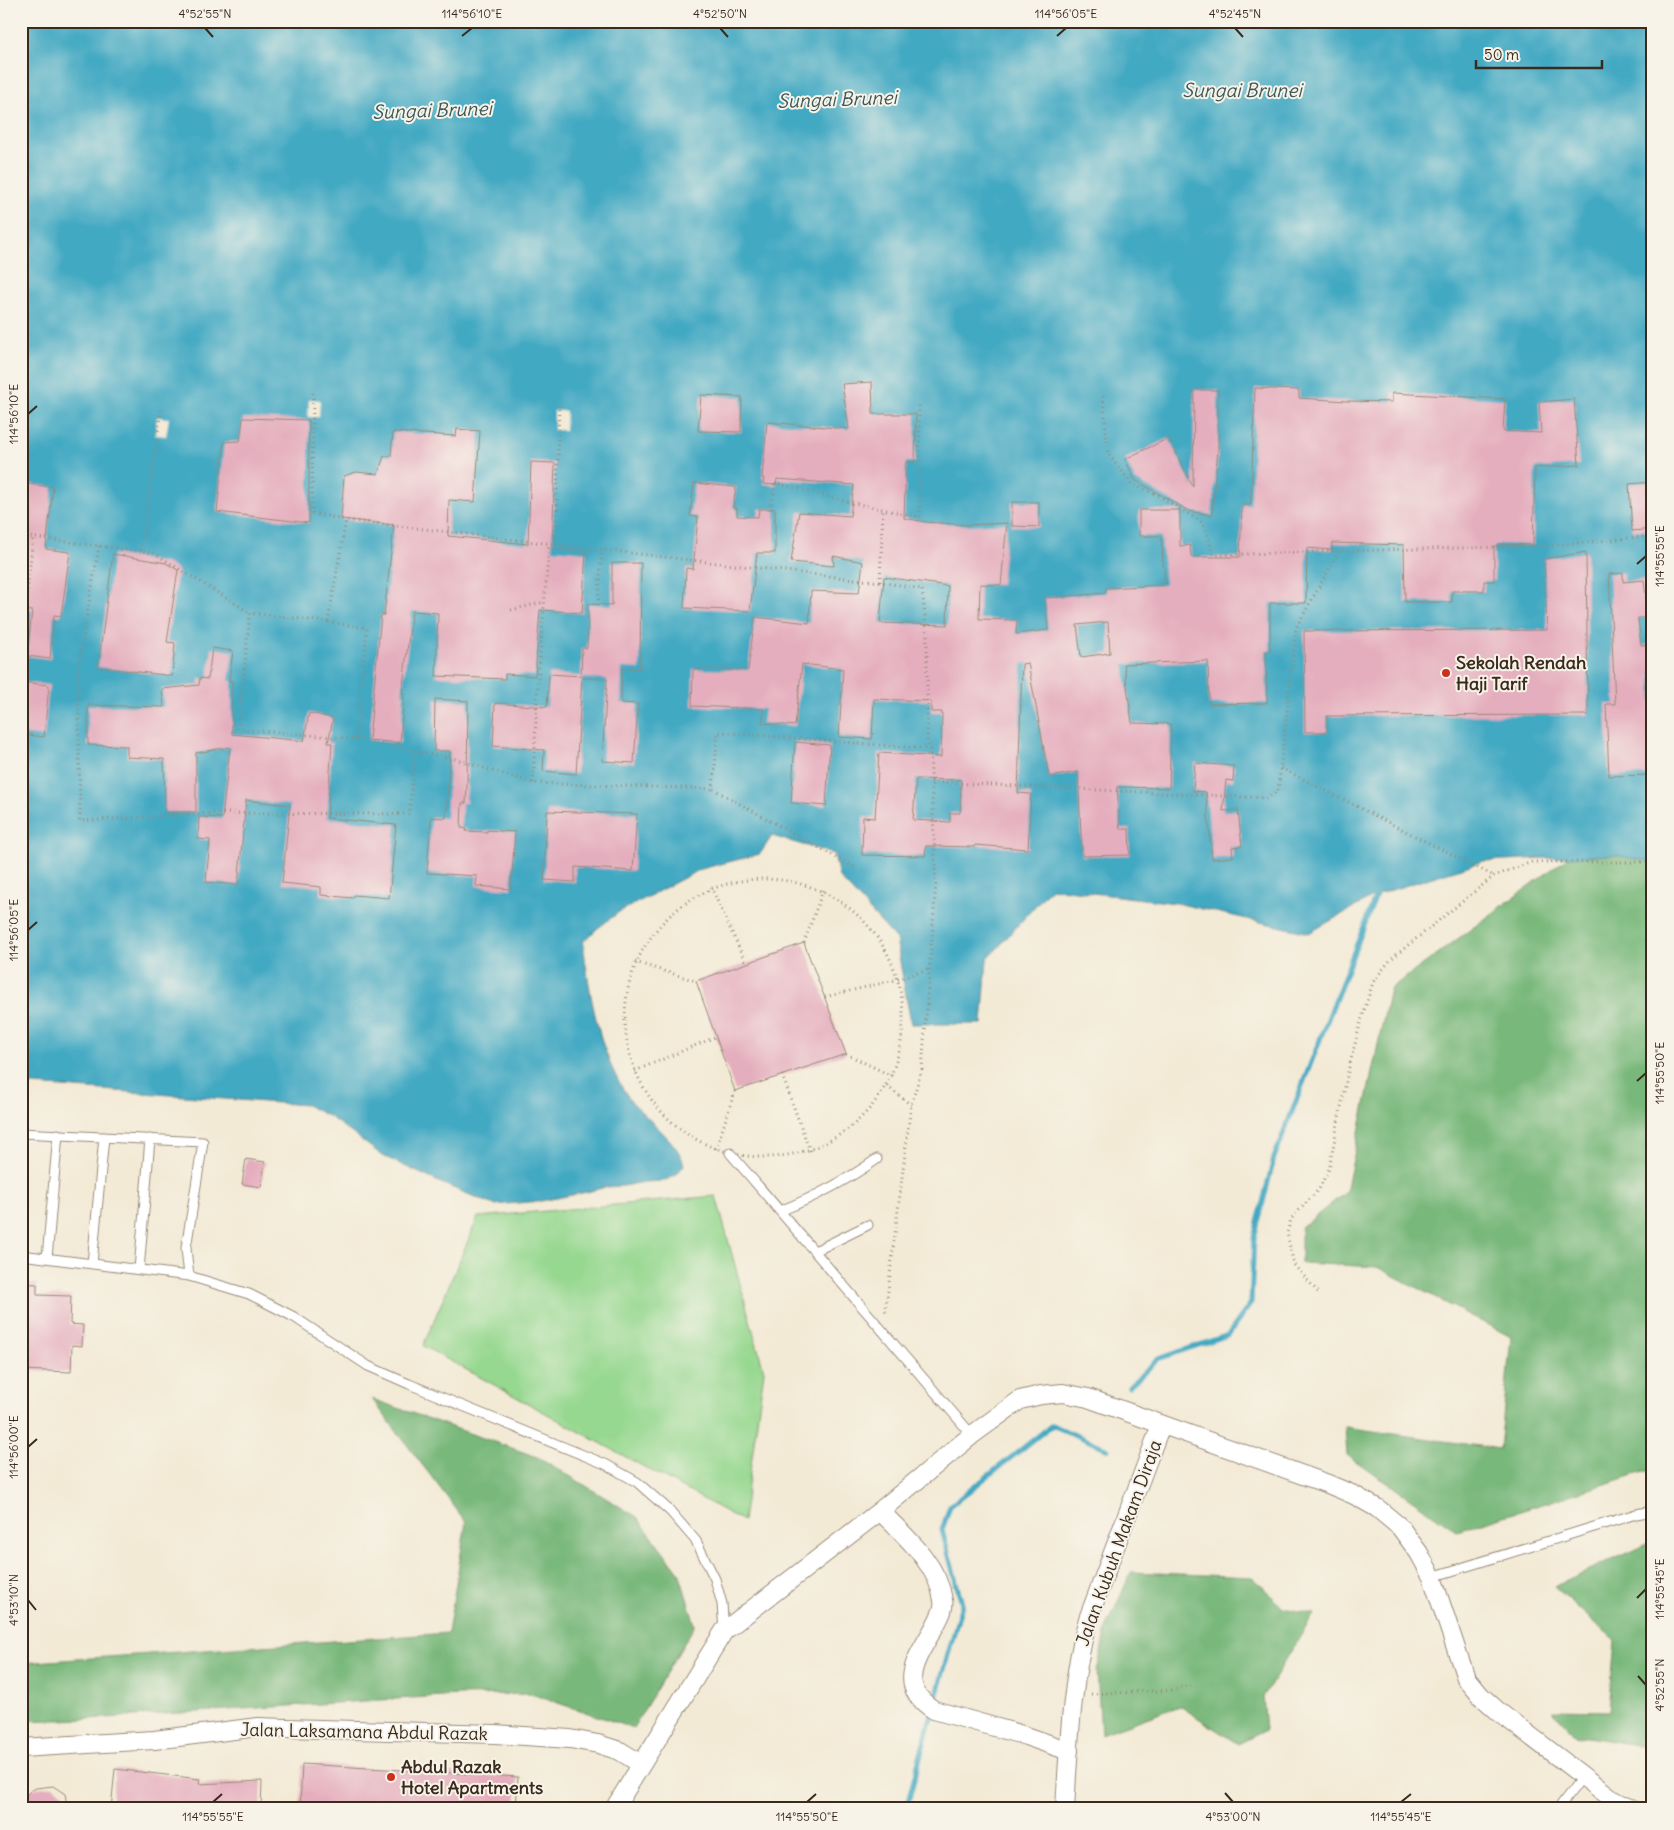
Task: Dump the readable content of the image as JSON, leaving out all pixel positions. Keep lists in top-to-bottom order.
{
  "streets": {
    "street": ["Jalan Kubuh Makam Diraja", "Jalan Laksamana Abdul Razak"]
  },
  "crossings": [
    ["Jalan Kubuh Makam Diraja", "Jalan Laksamana Abdul Razak"]
  ],
  "water": ["Sungai Brunei"],
  "places": ["Sekolah Rendah Haji Tarif", "Abdul Razak Hotel Apartments"],
  "scale_bar": "50 m",
  "coordinates": [
    "4°52'55\"N",
    "114°56'10\"E",
    "4°52'50\"N",
    "114°56'05\"E",
    "4°52'45\"N",
    "114°55'55\"E",
    "114°55'50\"E",
    "114°56'00\"E",
    "114°55'45\"E",
    "4°53'10\"N",
    "4°53'00\"N"
  ]
}
